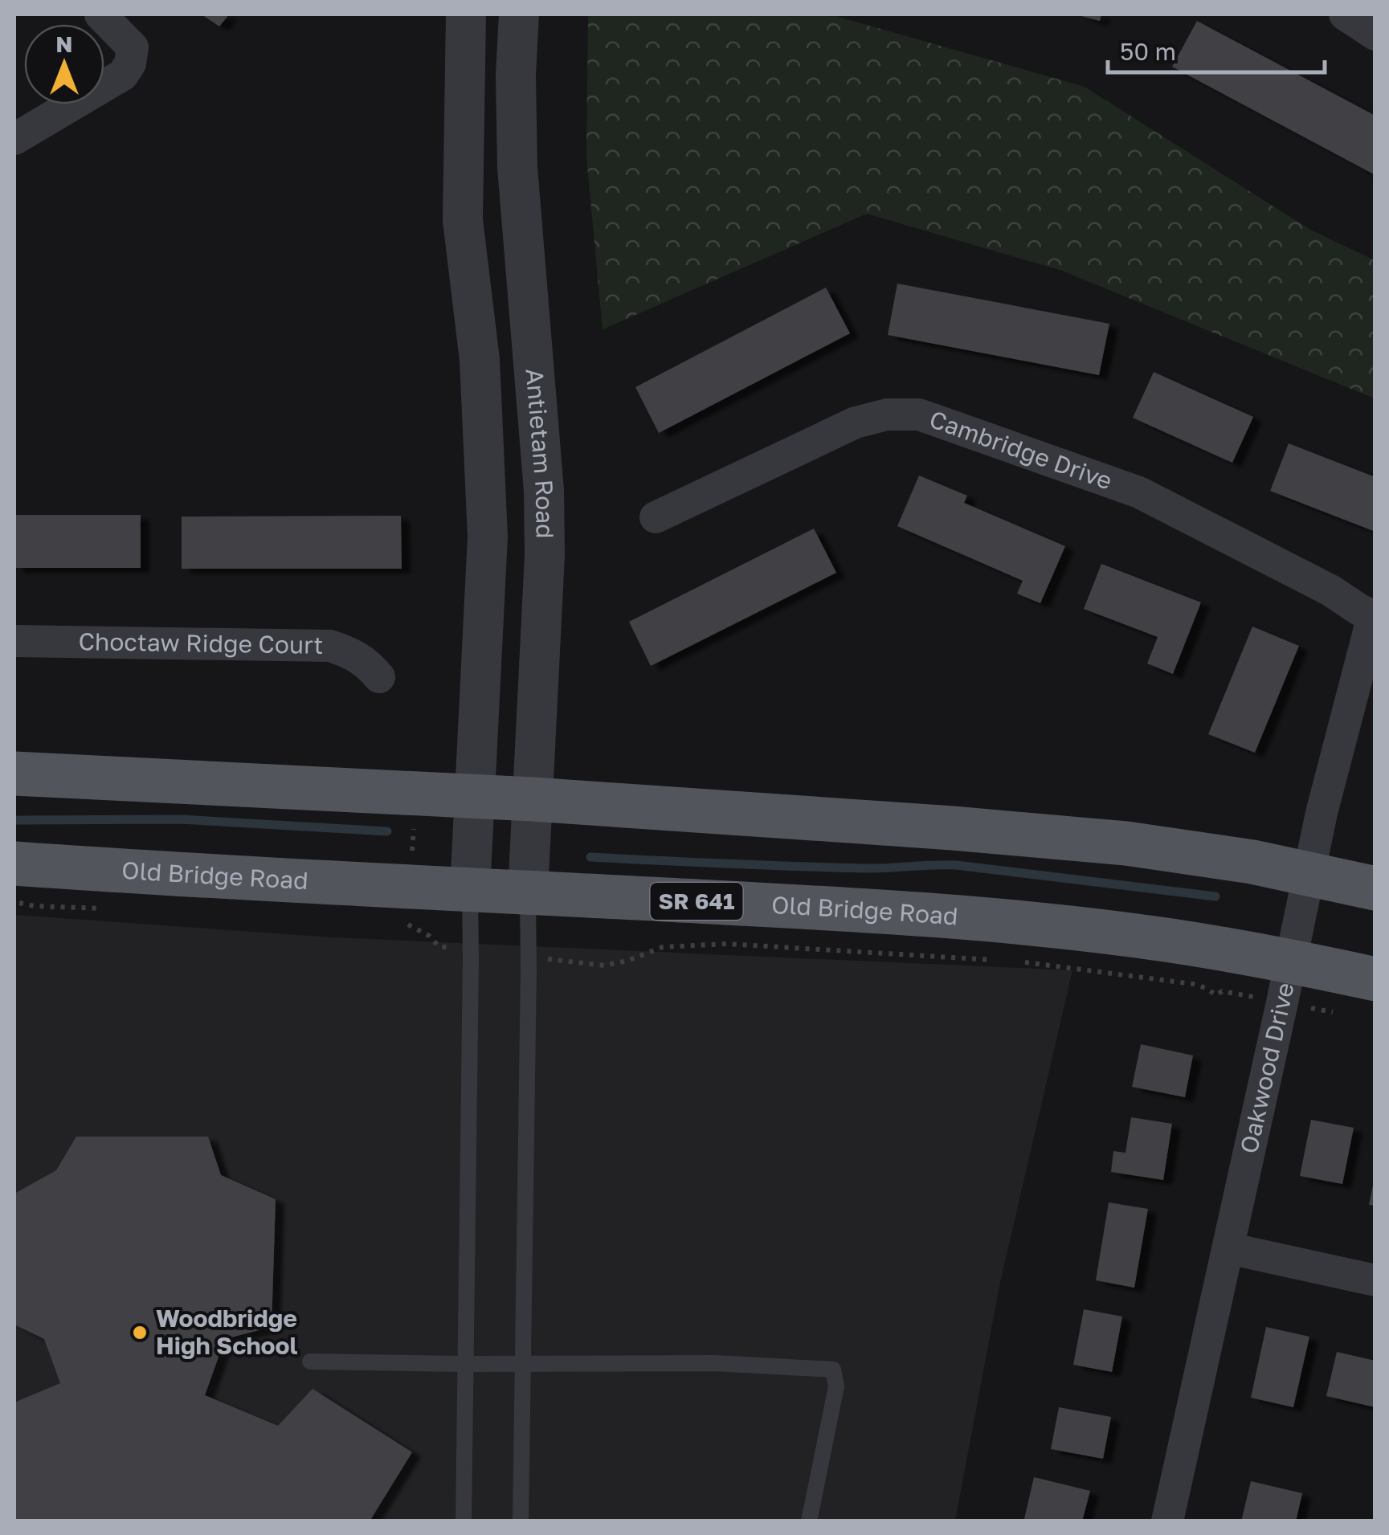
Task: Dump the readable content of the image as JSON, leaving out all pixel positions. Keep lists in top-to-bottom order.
{
  "streets": {
    "main road": ["Old Bridge Road", "SR 641"],
    "street": [
      "Cambridge Drive",
      "Antietam Road",
      "Choctaw Ridge Court",
      "Oakwood Drive"
    ]
  },
  "crossings": [
    ["Cambridge Drive", "Oakwood Drive"],
    ["Antietam Road", "Old Bridge Road"],
    ["Old Bridge Road", "Oakwood Drive"]
  ],
  "places": ["Woodbridge High School"],
  "scale_bar": "50 m",
  "north": "top"
}
